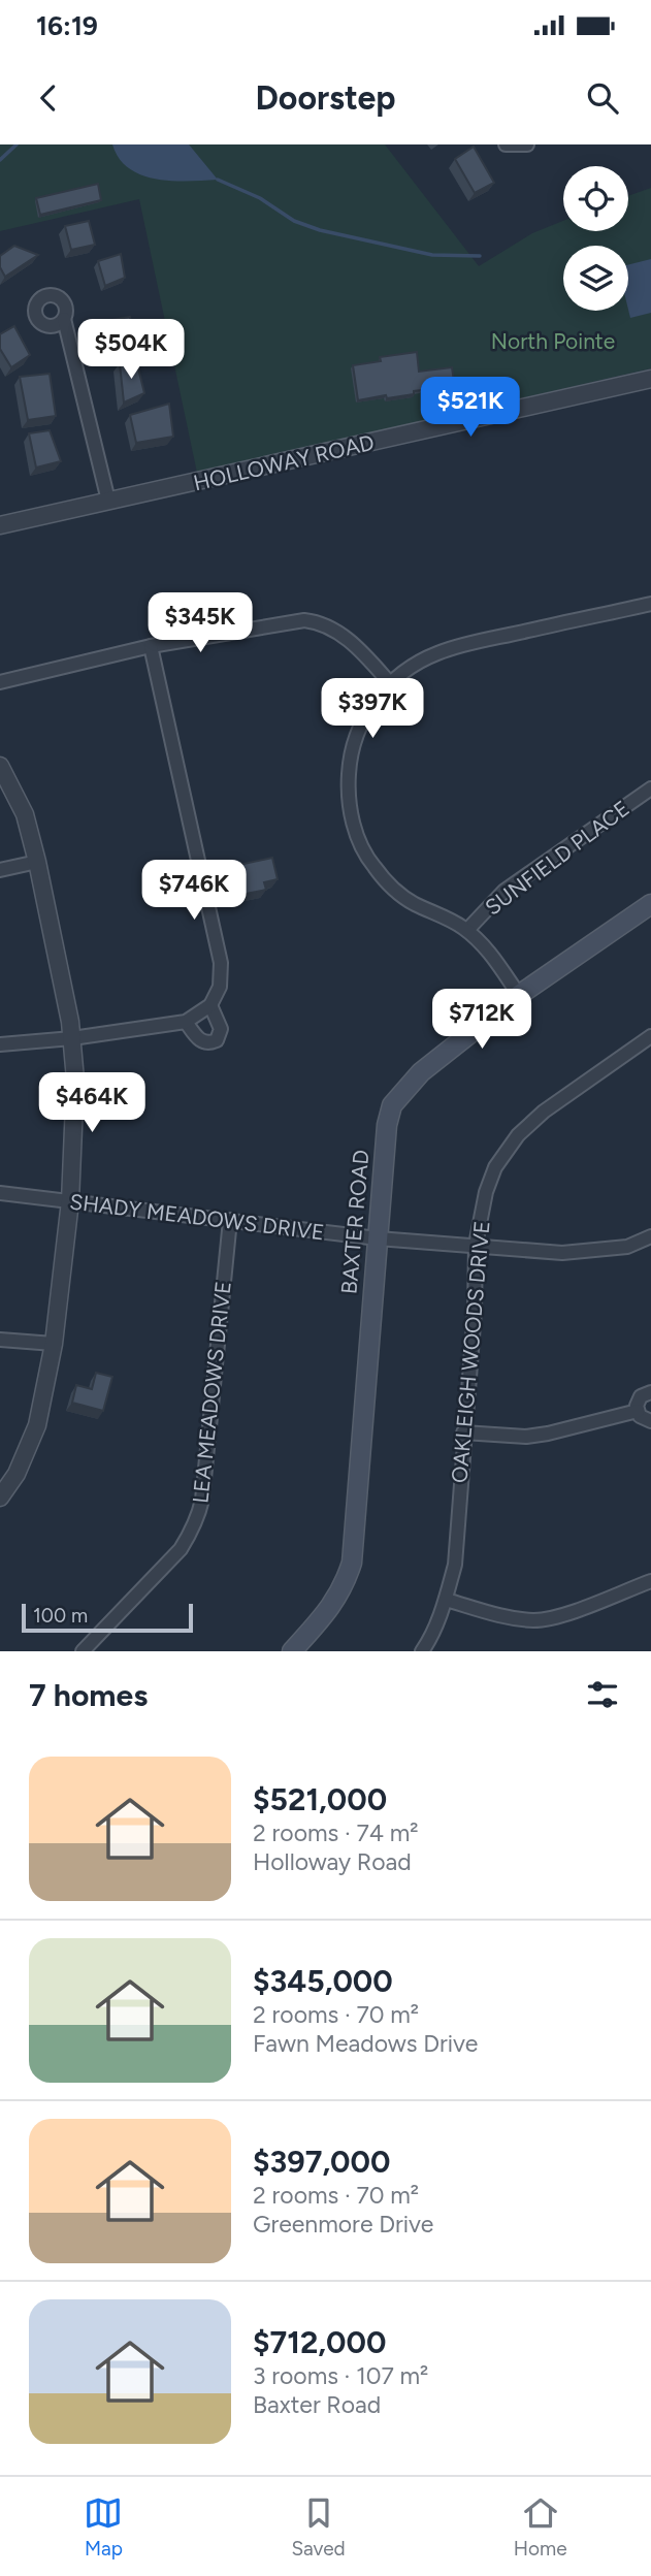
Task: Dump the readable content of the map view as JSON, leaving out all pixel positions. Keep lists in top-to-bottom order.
{
  "streets": {
    "main road": ["BAXTER ROAD"],
    "street": [
      "HOLLOWAY ROAD",
      "SUNFIELD PLACE",
      "SHADY MEADOWS DRIVE",
      "OAKLEIGH WOODS DRIVE",
      "LEA MEADOWS DRIVE"
    ]
  },
  "crossings": [
    ["SHADY MEADOWS DRIVE", "BAXTER ROAD"],
    ["SHADY MEADOWS DRIVE", "OAKLEIGH WOODS DRIVE"],
    ["SHADY MEADOWS DRIVE", "LEA MEADOWS DRIVE"]
  ],
  "parks": ["North Pointe"],
  "scale_bar": "100 m",
  "page": {
    "status": "16:19",
    "header": "Doorstep",
    "price": [
      "$504K",
      "$521K",
      "$345K",
      "$397K",
      "$746K",
      "$712K",
      "$464K"
    ],
    "scale": "100 m",
    "heading": "7 homes",
    "list": [
      {
        "name": "$521,000",
        "note": "2 rooms · 74 m² · Holloway Road"
      },
      {
        "name": "$345,000",
        "note": "2 rooms · 70 m² · Fawn Meadows Drive"
      },
      {
        "name": "$397,000",
        "note": "2 rooms · 70 m² · Greenmore Drive"
      },
      {
        "name": "$712,000",
        "note": "3 rooms · 107 m² · Baxter Road"
      }
    ],
    "tabs": ["Map", "Saved", "Home"]
  }
}
